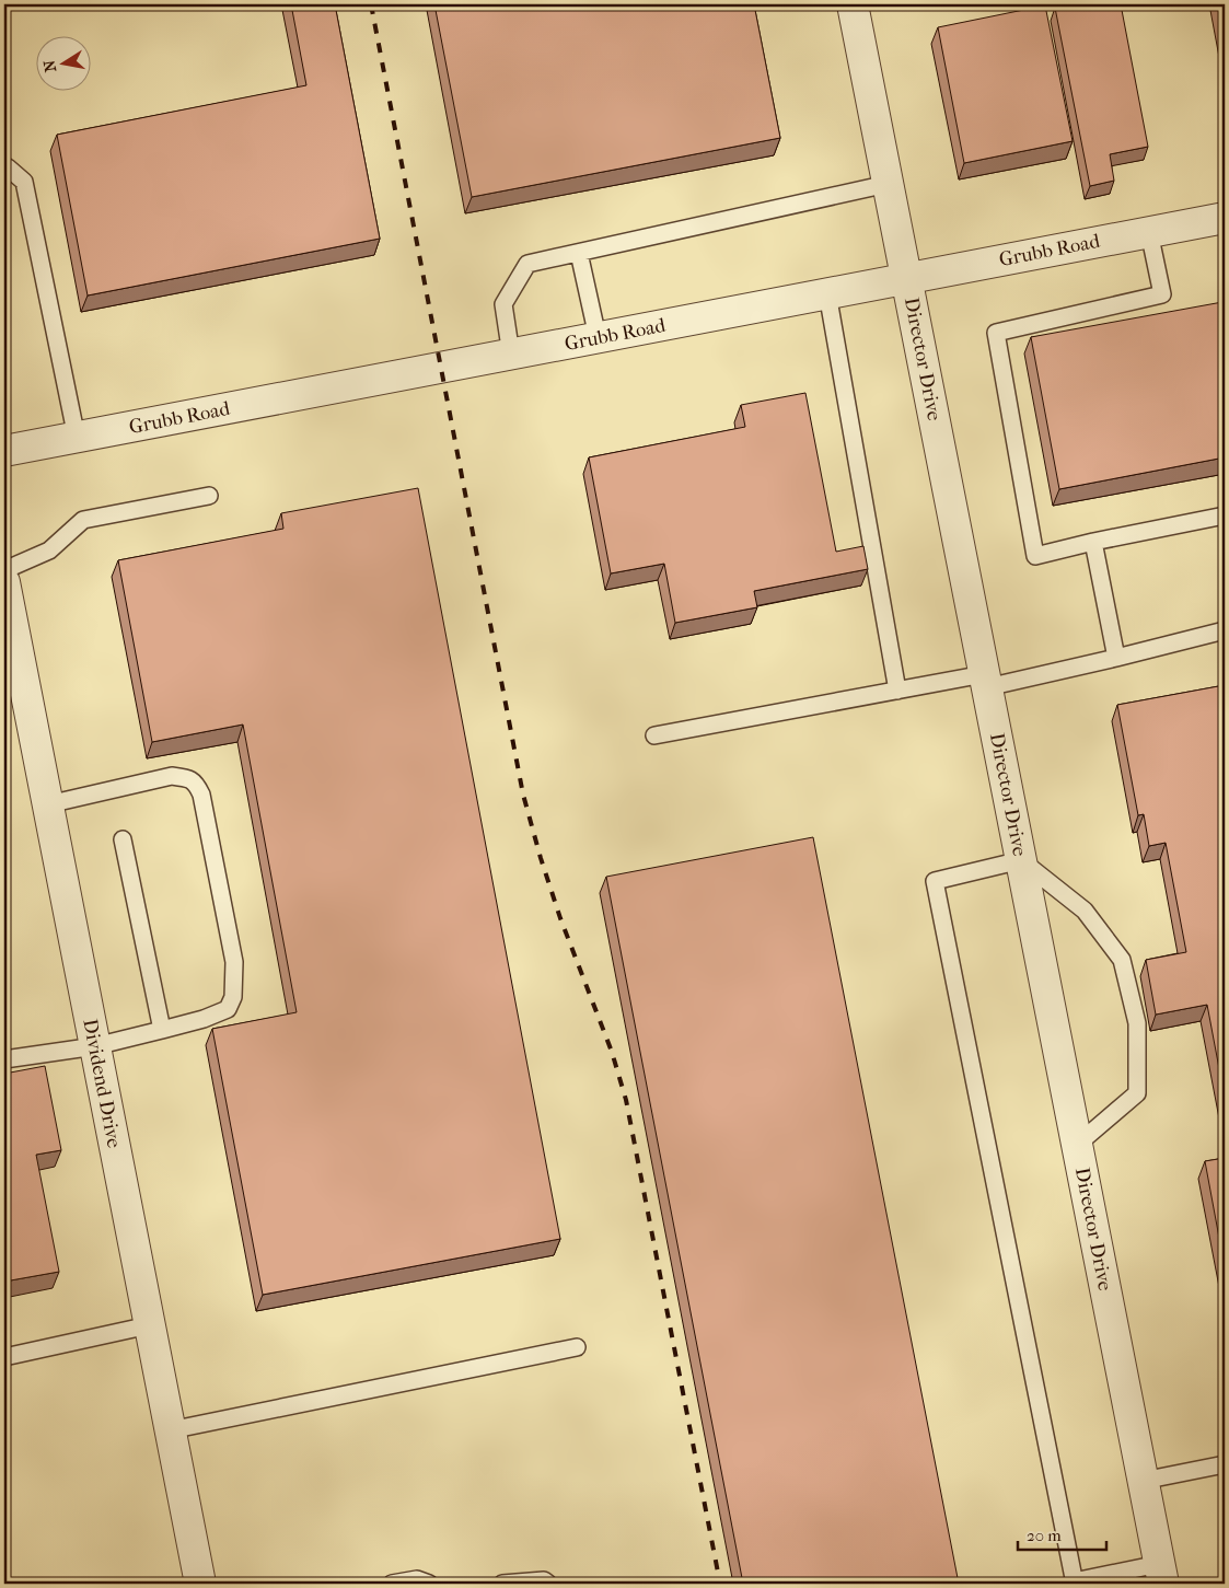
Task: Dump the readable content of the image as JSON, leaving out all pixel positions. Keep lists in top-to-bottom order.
{
  "streets": {
    "street": ["Grubb Road", "Director Drive", "Dividend Drive"]
  },
  "crossings": [
    ["Grubb Road", "Director Drive"]
  ],
  "scale_bar": "20 m",
  "north": "left"
}
